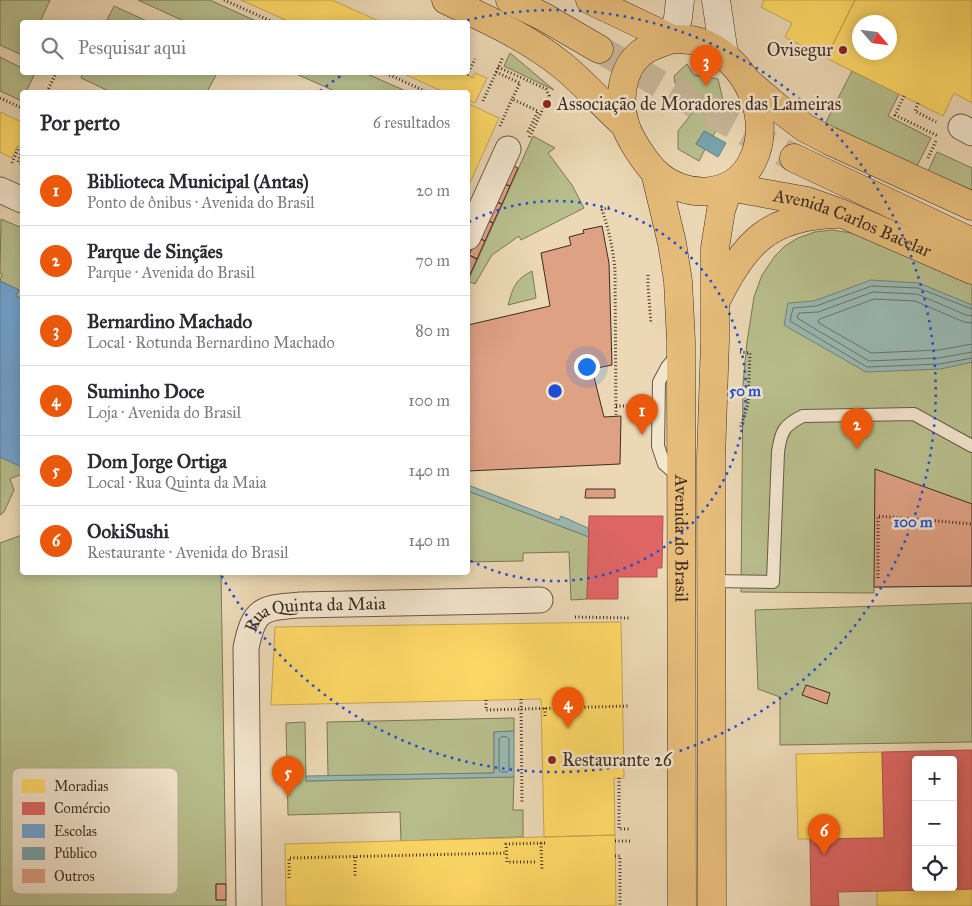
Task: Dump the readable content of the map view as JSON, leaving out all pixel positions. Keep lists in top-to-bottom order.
{
  "streets": {
    "main road": ["Avenida Carlos Bacelar", "Avenida do Brasil"],
    "street": ["Rua Quinta da Maia"]
  },
  "crossings": [
    ["Avenida Carlos Bacelar", "Avenida do Brasil"]
  ],
  "places": ["Ovisegur", "Associação de Moradores das Lameiras", "Restaurante 26"],
  "legend": [
    "Moradias",
    "Comércio",
    "Escolas",
    "Público",
    "Outros"
  ],
  "north": "bottom right",
  "page": {
    "search": "Pesquisar aqui",
    "pins": [
      "3",
      "1",
      "2",
      "4",
      "5",
      "6"
    ],
    "heading": ["Por perto", "6 resultados"],
    "list": [
      {
        "mark": "1",
        "name": "Biblioteca Municipal (Antas)",
        "note": "Ponto de ônibus · Avenida do Brasil",
        "value": "20 m"
      },
      {
        "mark": "2",
        "name": "Parque de Sinçães",
        "note": "Parque · Avenida do Brasil",
        "value": "70 m"
      },
      {
        "mark": "3",
        "name": "Bernardino Machado",
        "note": "Local · Rotunda Bernardino Machado",
        "value": "80 m"
      },
      {
        "mark": "4",
        "name": "Suminho Doce",
        "note": "Loja · Avenida do Brasil",
        "value": "100 m"
      },
      {
        "mark": "5",
        "name": "Dom Jorge Ortiga",
        "note": "Local · Rua Quinta da Maia",
        "value": "140 m"
      },
      {
        "mark": "6",
        "name": "OokiSushi",
        "note": "Restaurante · Avenida do Brasil",
        "value": "140 m"
      }
    ],
    "map_buttons": ["+", "−"]
  },
  "rings": ["50 m", "100 m"]
}
